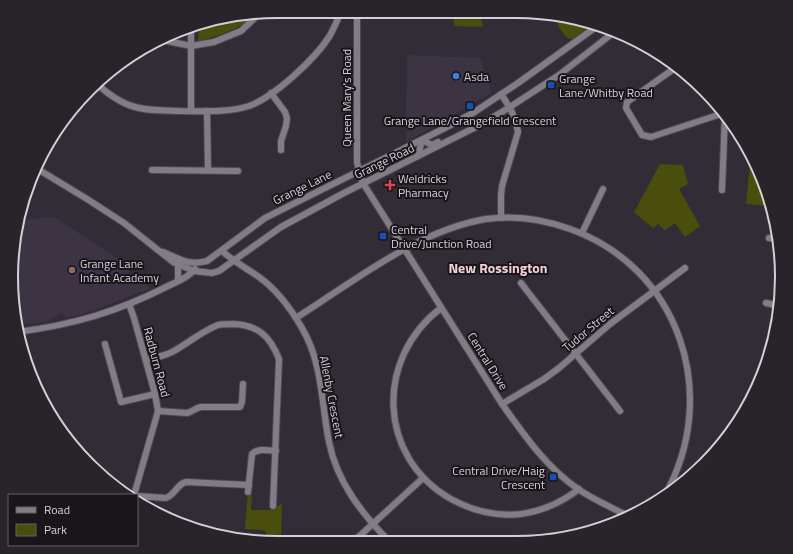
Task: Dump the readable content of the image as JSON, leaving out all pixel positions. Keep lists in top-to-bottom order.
{
  "streets": {
    "street": [
      "Queen Mary's Road",
      "Grange Road",
      "Grange Lane",
      "Tudor Street",
      "Central Drive",
      "Radburn Road",
      "Allenby Crescent"
    ]
  },
  "crossings": [
    ["Queen Mary's Road", "Grange Road"],
    ["Queen Mary's Road", "Grange Lane"],
    ["Queen Mary's Road", "Central Drive"],
    ["Grange Road", "Grange Lane"],
    ["Grange Road", "Central Drive"],
    ["Grange Road", "Allenby Crescent"],
    ["Grange Lane", "Allenby Crescent"],
    ["Tudor Street", "Central Drive"]
  ],
  "districts": ["New Rossington"],
  "places": {
    "other": ["Asda", "Grange Lane Infant Academy"],
    "transit": [
      "Grange Lane/Whitby Road",
      "Grange Lane/Grangefield Crescent",
      "Central Drive/Junction Road",
      "Central Drive/Haig Crescent"
    ],
    "health": ["Weldricks Pharmacy"]
  },
  "legend": ["Road", "Park"]
}
